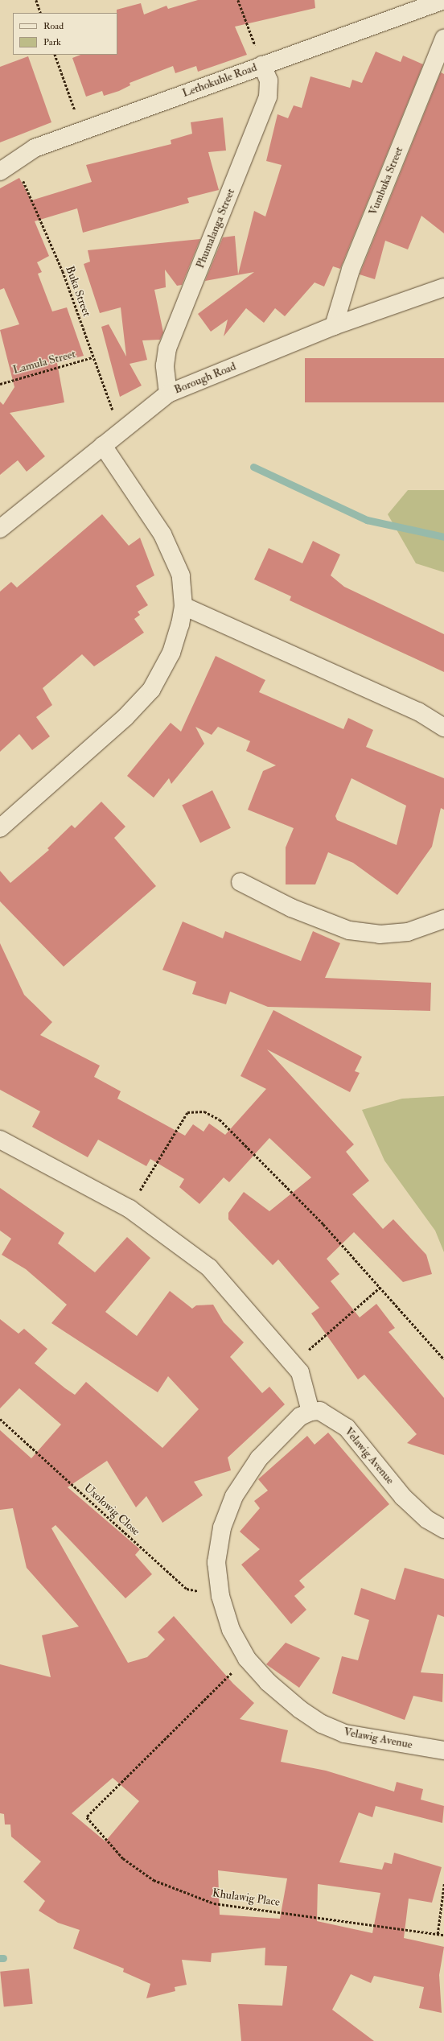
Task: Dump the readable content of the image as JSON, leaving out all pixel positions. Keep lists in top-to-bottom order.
{
  "streets": {
    "street": [
      "Lethokuhle Road",
      "Vumbuka Street",
      "Phumalanga Street",
      "Borough Road",
      "Velawig Avenue"
    ],
    "path": [
      "Buka Street",
      "Lamula Street",
      "Uxolowig Close",
      "Khulawig Place"
    ]
  },
  "crossings": [
    ["Lethokuhle Road", "Phumalanga Street"],
    ["Lethokuhle Road", "Buka Street"],
    ["Vumbuka Street", "Borough Road"],
    ["Phumalanga Street", "Borough Road"],
    ["Buka Street", "Lamula Street"],
    ["Buka Street", "Borough Road"],
    ["Velawig Avenue", "Uxolowig Close"],
    ["Velawig Avenue", "Khulawig Place"]
  ],
  "legend": ["Road", "Park"]
}
